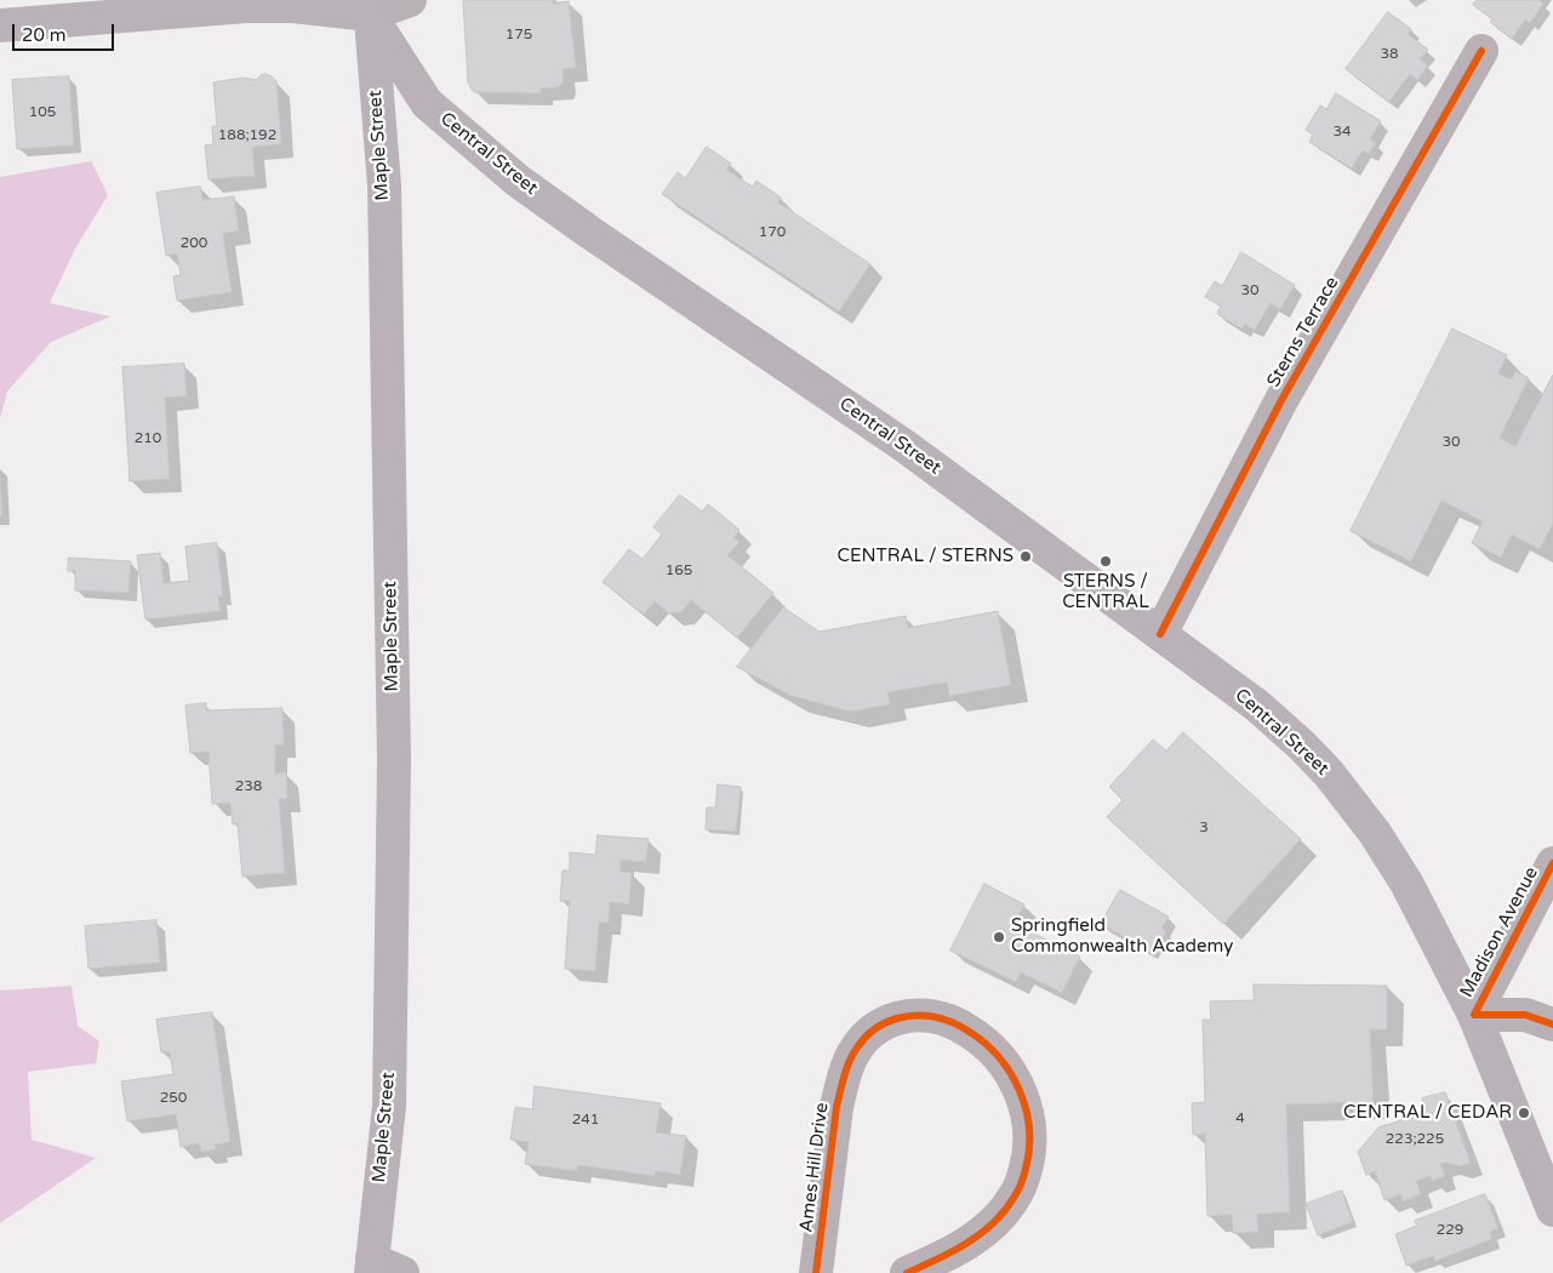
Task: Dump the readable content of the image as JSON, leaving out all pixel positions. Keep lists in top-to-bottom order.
{
  "streets": {
    "main road": ["Maple Street", "Central Street"],
    "street": ["Sterns Terrace", "Madison Avenue", "Ames Hill Drive"]
  },
  "crossings": [
    ["Maple Street", "Central Street"],
    ["Central Street", "Sterns Terrace"],
    ["Central Street", "Madison Avenue"]
  ],
  "places": [
    "CENTRAL / STERNS",
    "STERNS / CENTRAL",
    "Springfield Commonwealth Academy",
    "CENTRAL / CEDAR"
  ],
  "house_numbers": [
    "175",
    "38",
    "105",
    "34",
    "188;192",
    "170",
    "200",
    "30",
    "210",
    "30",
    "165",
    "238",
    "3",
    "250",
    "4",
    "241",
    "223;225",
    "229"
  ],
  "scale_bar": "20 m"
}
